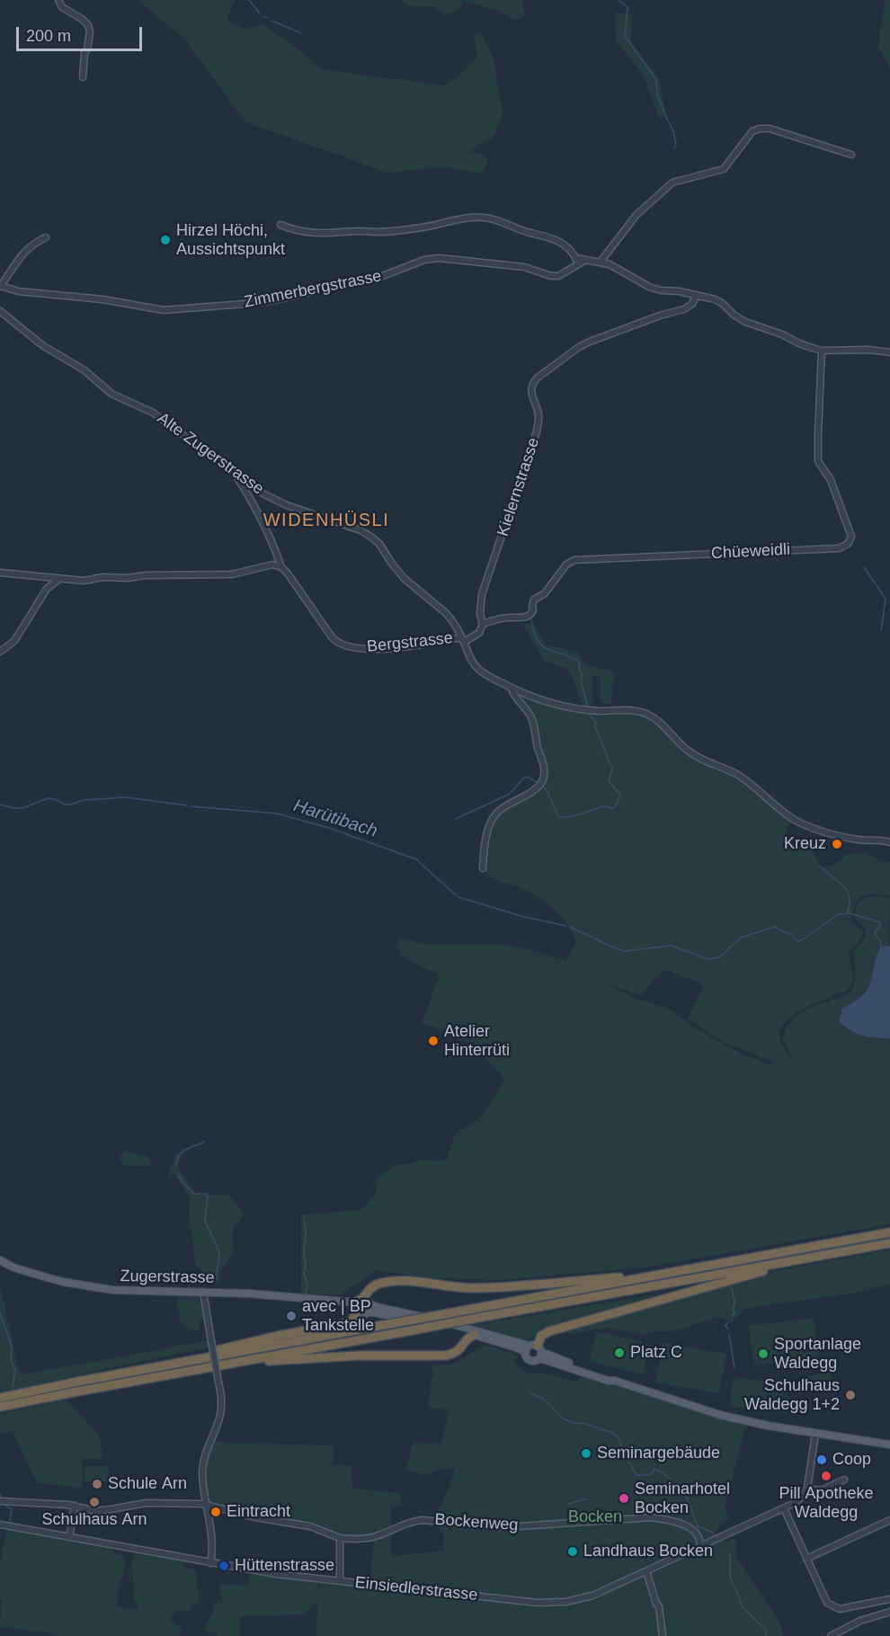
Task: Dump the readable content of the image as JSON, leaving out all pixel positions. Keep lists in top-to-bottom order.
{
  "streets": {
    "main road": ["Zugerstrasse"],
    "street": [
      "Zimmerbergstrasse",
      "Alte Zugerstrasse",
      "Kielernstrasse",
      "Chüeweidli",
      "Bergstrasse",
      "Bockenweg",
      "Einsiedlerstrasse"
    ]
  },
  "crossings": [
    ["Alte Zugerstrasse", "Bergstrasse"],
    ["Kielernstrasse", "Chüeweidli"],
    ["Bockenweg", "Einsiedlerstrasse"]
  ],
  "districts": ["WIDENHÜSLI"],
  "water": ["Harütibach"],
  "parks": ["Bocken"],
  "places": [
    "Hirzel Höchi, Aussichtspunkt",
    "Kreuz",
    "Atelier Hinterrüti",
    "avec | BP Tankstelle",
    "Platz C",
    "Sportanlage Waldegg",
    "Schulhaus Waldegg 1+2",
    "Seminargebäude",
    "Coop",
    "Pill Apotheke Waldegg",
    "Schule Arn",
    "Seminarhotel Bocken",
    "Schulhaus Arn",
    "Eintracht",
    "Landhaus Bocken",
    "Hüttenstrasse"
  ],
  "scale_bar": "200 m"
}
